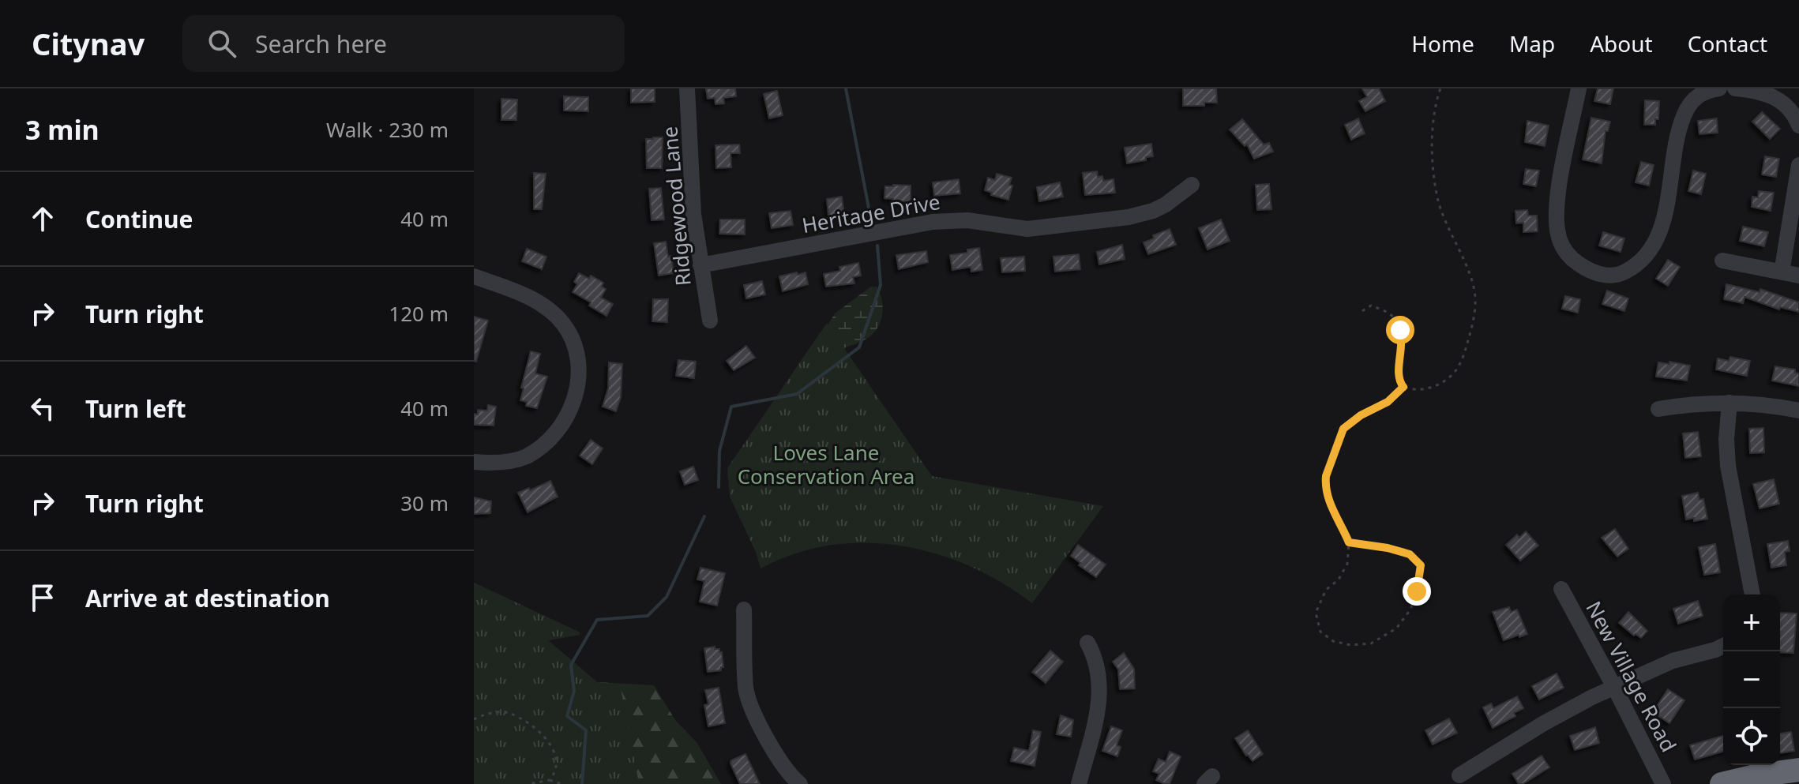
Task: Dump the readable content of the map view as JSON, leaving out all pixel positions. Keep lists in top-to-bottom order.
{
  "streets": {
    "street": ["Ridgewood Lane", "Heritage Drive", "New Village Road"]
  },
  "crossings": [
    ["Ridgewood Lane", "Heritage Drive"]
  ],
  "parks": ["Loves Lane Conservation Area"],
  "page": {
    "header": "Citynav",
    "search": "Search here",
    "nav": [
      "Home",
      "Map",
      "About",
      "Contact"
    ],
    "heading": ["3 min", "Walk · 230 m"],
    "list": [
      ["Continue", "40 m"],
      ["Turn right", "120 m"],
      ["Turn left", "40 m"],
      ["Turn right", "30 m"],
      "Arrive at destination"
    ],
    "map_buttons": ["+", "−"]
  }
}
